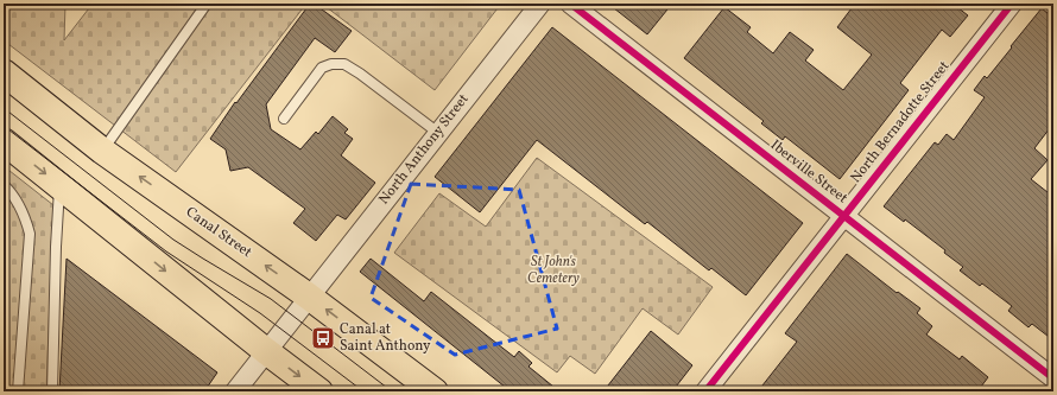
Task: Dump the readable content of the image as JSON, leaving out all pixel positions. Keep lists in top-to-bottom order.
{
  "streets": {
    "main road": ["Canal Street"],
    "street": ["North Bernadotte Street", "North Anthony Street", "Iberville Street"]
  },
  "crossings": [
    ["North Bernadotte Street", "Iberville Street"],
    ["North Anthony Street", "Canal Street"]
  ],
  "parks": ["St John's Cemetery"],
  "places": {
    "bus stop": ["Canal at Saint Anthony"]
  }
}
